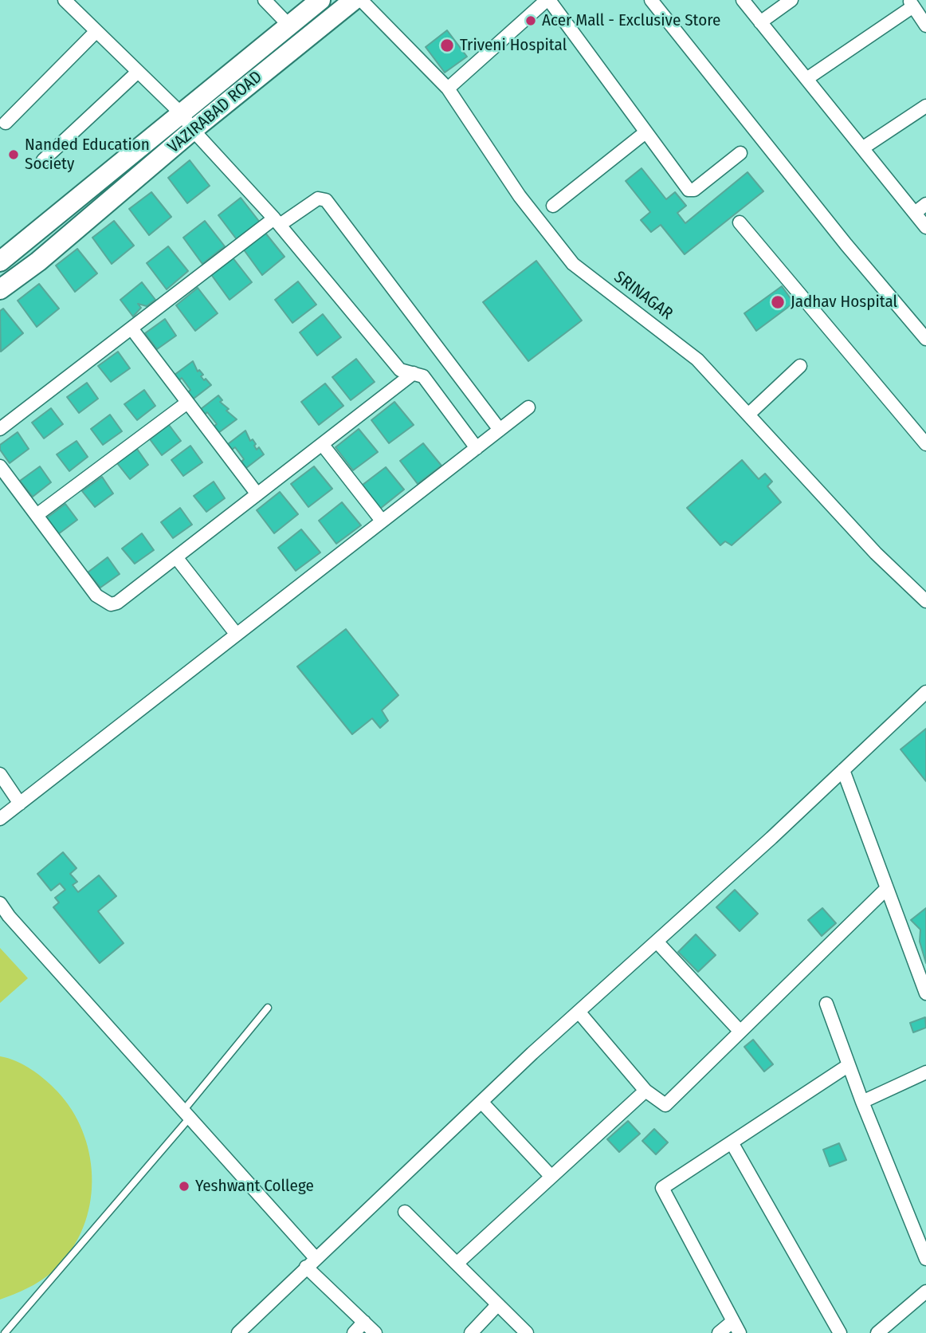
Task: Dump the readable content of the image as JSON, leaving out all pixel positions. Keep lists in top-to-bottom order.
{
  "streets": {
    "main road": ["VAZIRABAD ROAD"],
    "street": ["SRINAGAR"]
  },
  "places": [
    "Acer Mall - Exclusive Store",
    "Triveni Hospital",
    "Nanded Education Society",
    "Jadhav Hospital",
    "Yeshwant College"
  ]
}
